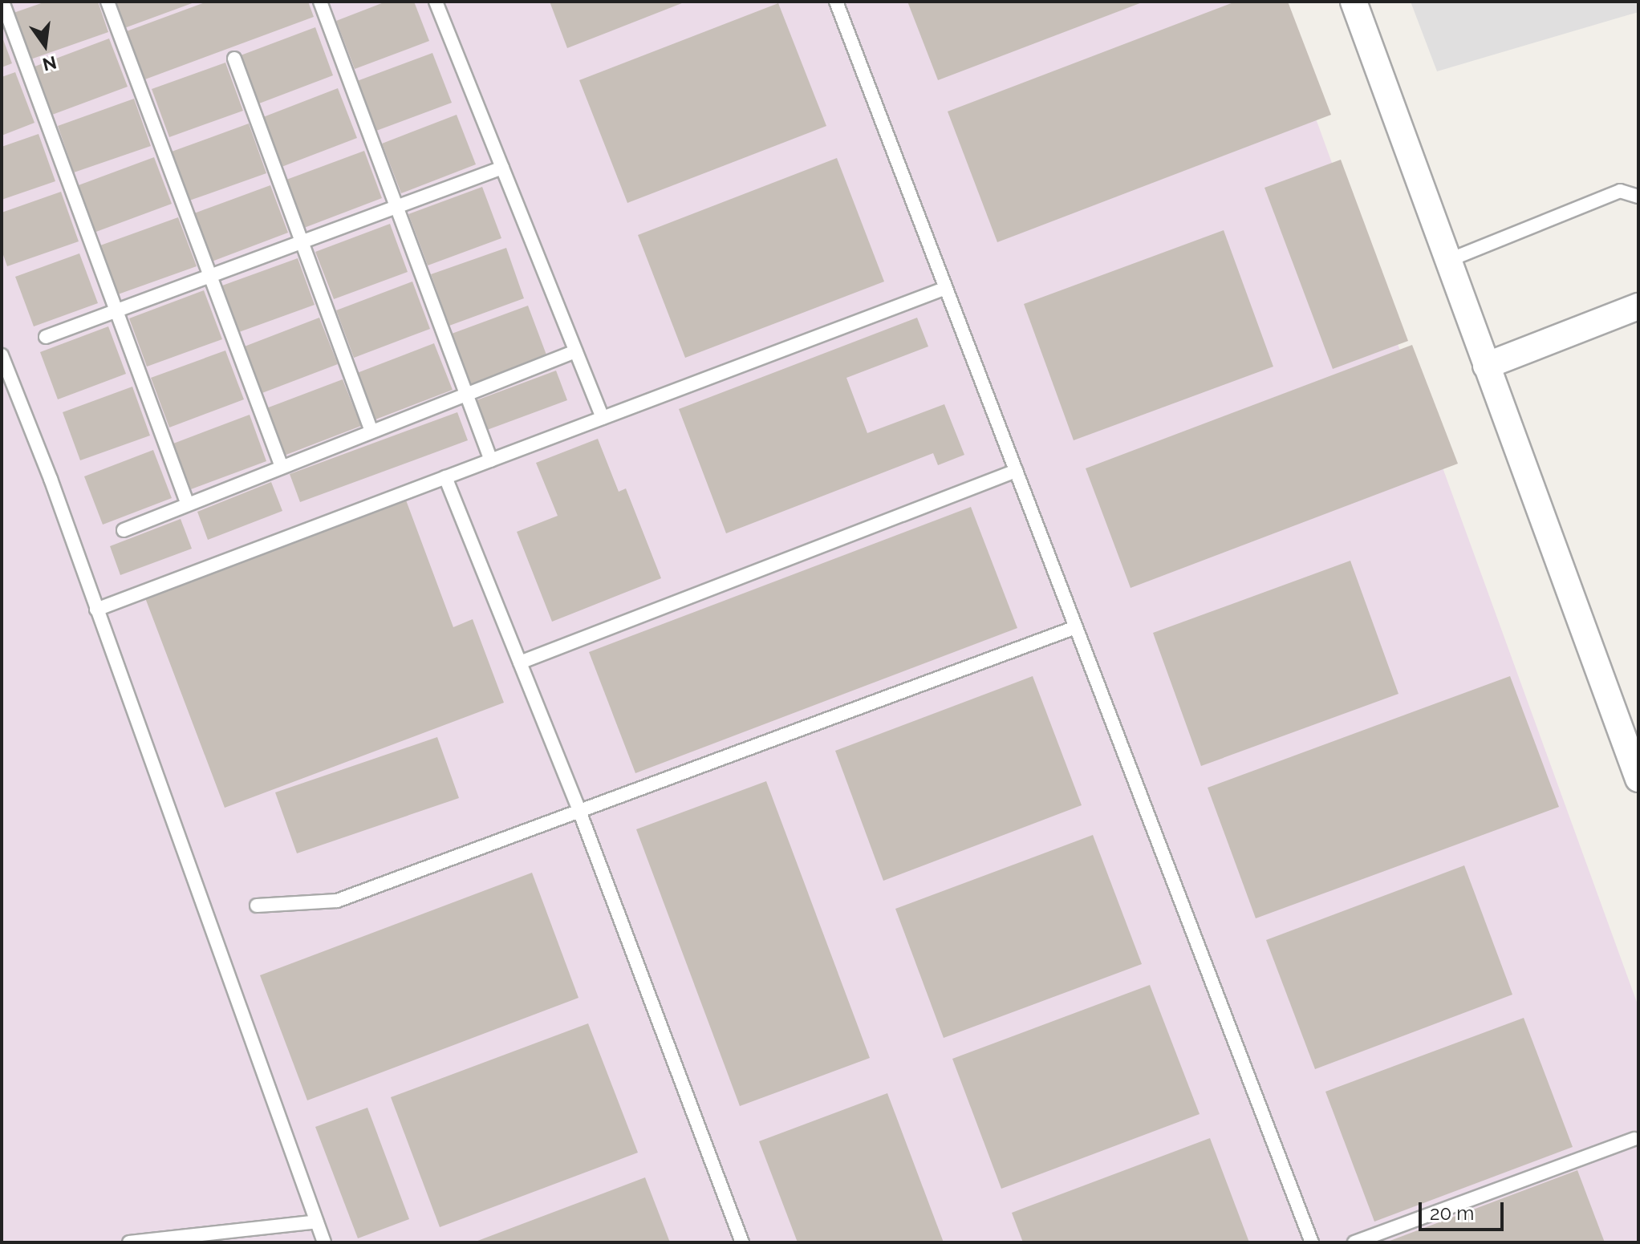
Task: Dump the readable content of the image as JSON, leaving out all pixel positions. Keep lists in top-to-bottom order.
{
  "scale_bar": "20 m",
  "north": "bottom"
}
